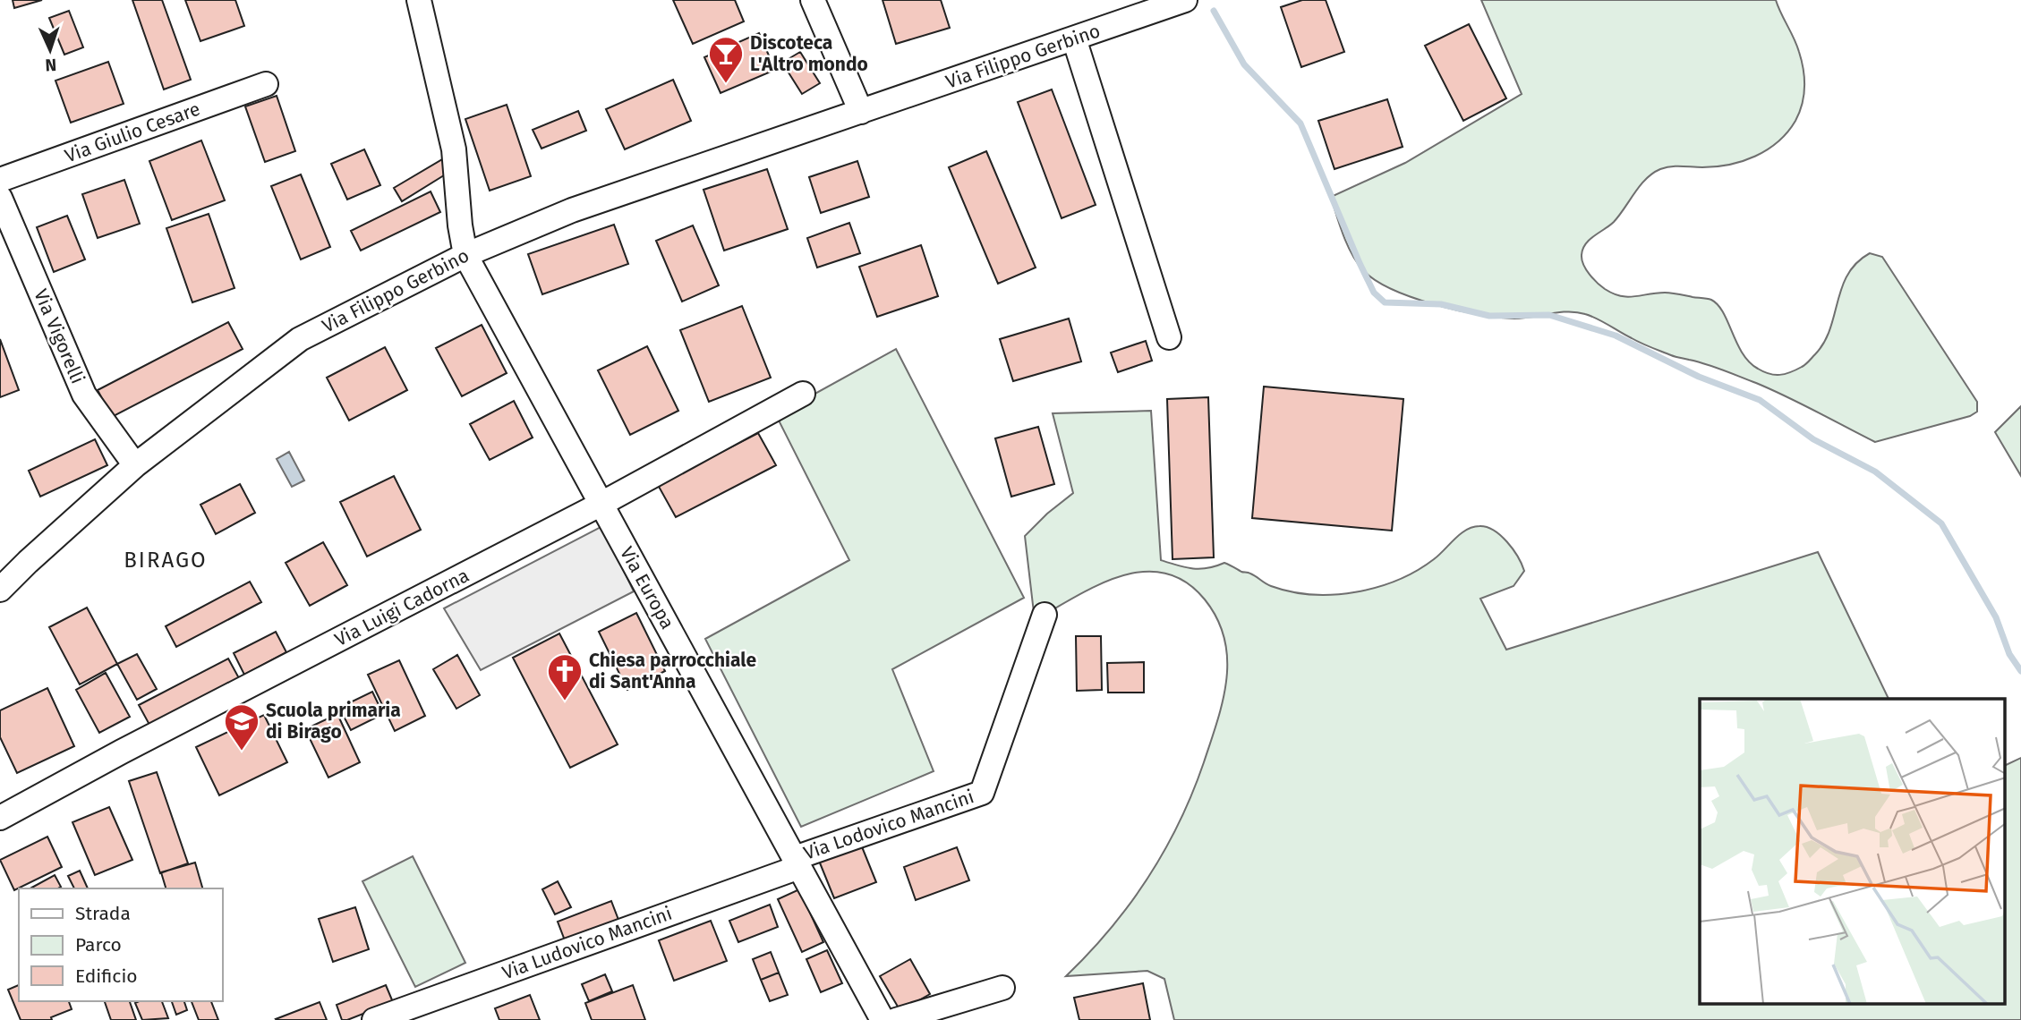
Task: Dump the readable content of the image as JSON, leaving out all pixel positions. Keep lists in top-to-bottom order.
{
  "streets": {
    "street": [
      "Via Filippo Gerbino",
      "Via Giulio Cesare",
      "Via Vigorelli",
      "Via Europa",
      "Via Luigi Cadorna",
      "Via Lodovico Mancini",
      "Via Ludovico Mancini"
    ]
  },
  "crossings": [
    ["Via Filippo Gerbino", "Via Vigorelli"],
    ["Via Filippo Gerbino", "Via Europa"],
    ["Via Europa", "Via Luigi Cadorna"],
    ["Via Europa", "Via Lodovico Mancini"],
    ["Via Europa", "Via Ludovico Mancini"],
    ["Via Lodovico Mancini", "Via Ludovico Mancini"]
  ],
  "districts": ["BIRAGO"],
  "places": {
    "bar": ["Discoteca L'Altro mondo"],
    "church": ["Chiesa parrocchiale di Sant'Anna"],
    "school or university": ["Scuola primaria di Birago"]
  },
  "legend": ["Strada", "Parco", "Edificio"],
  "north": "bottom"
}
